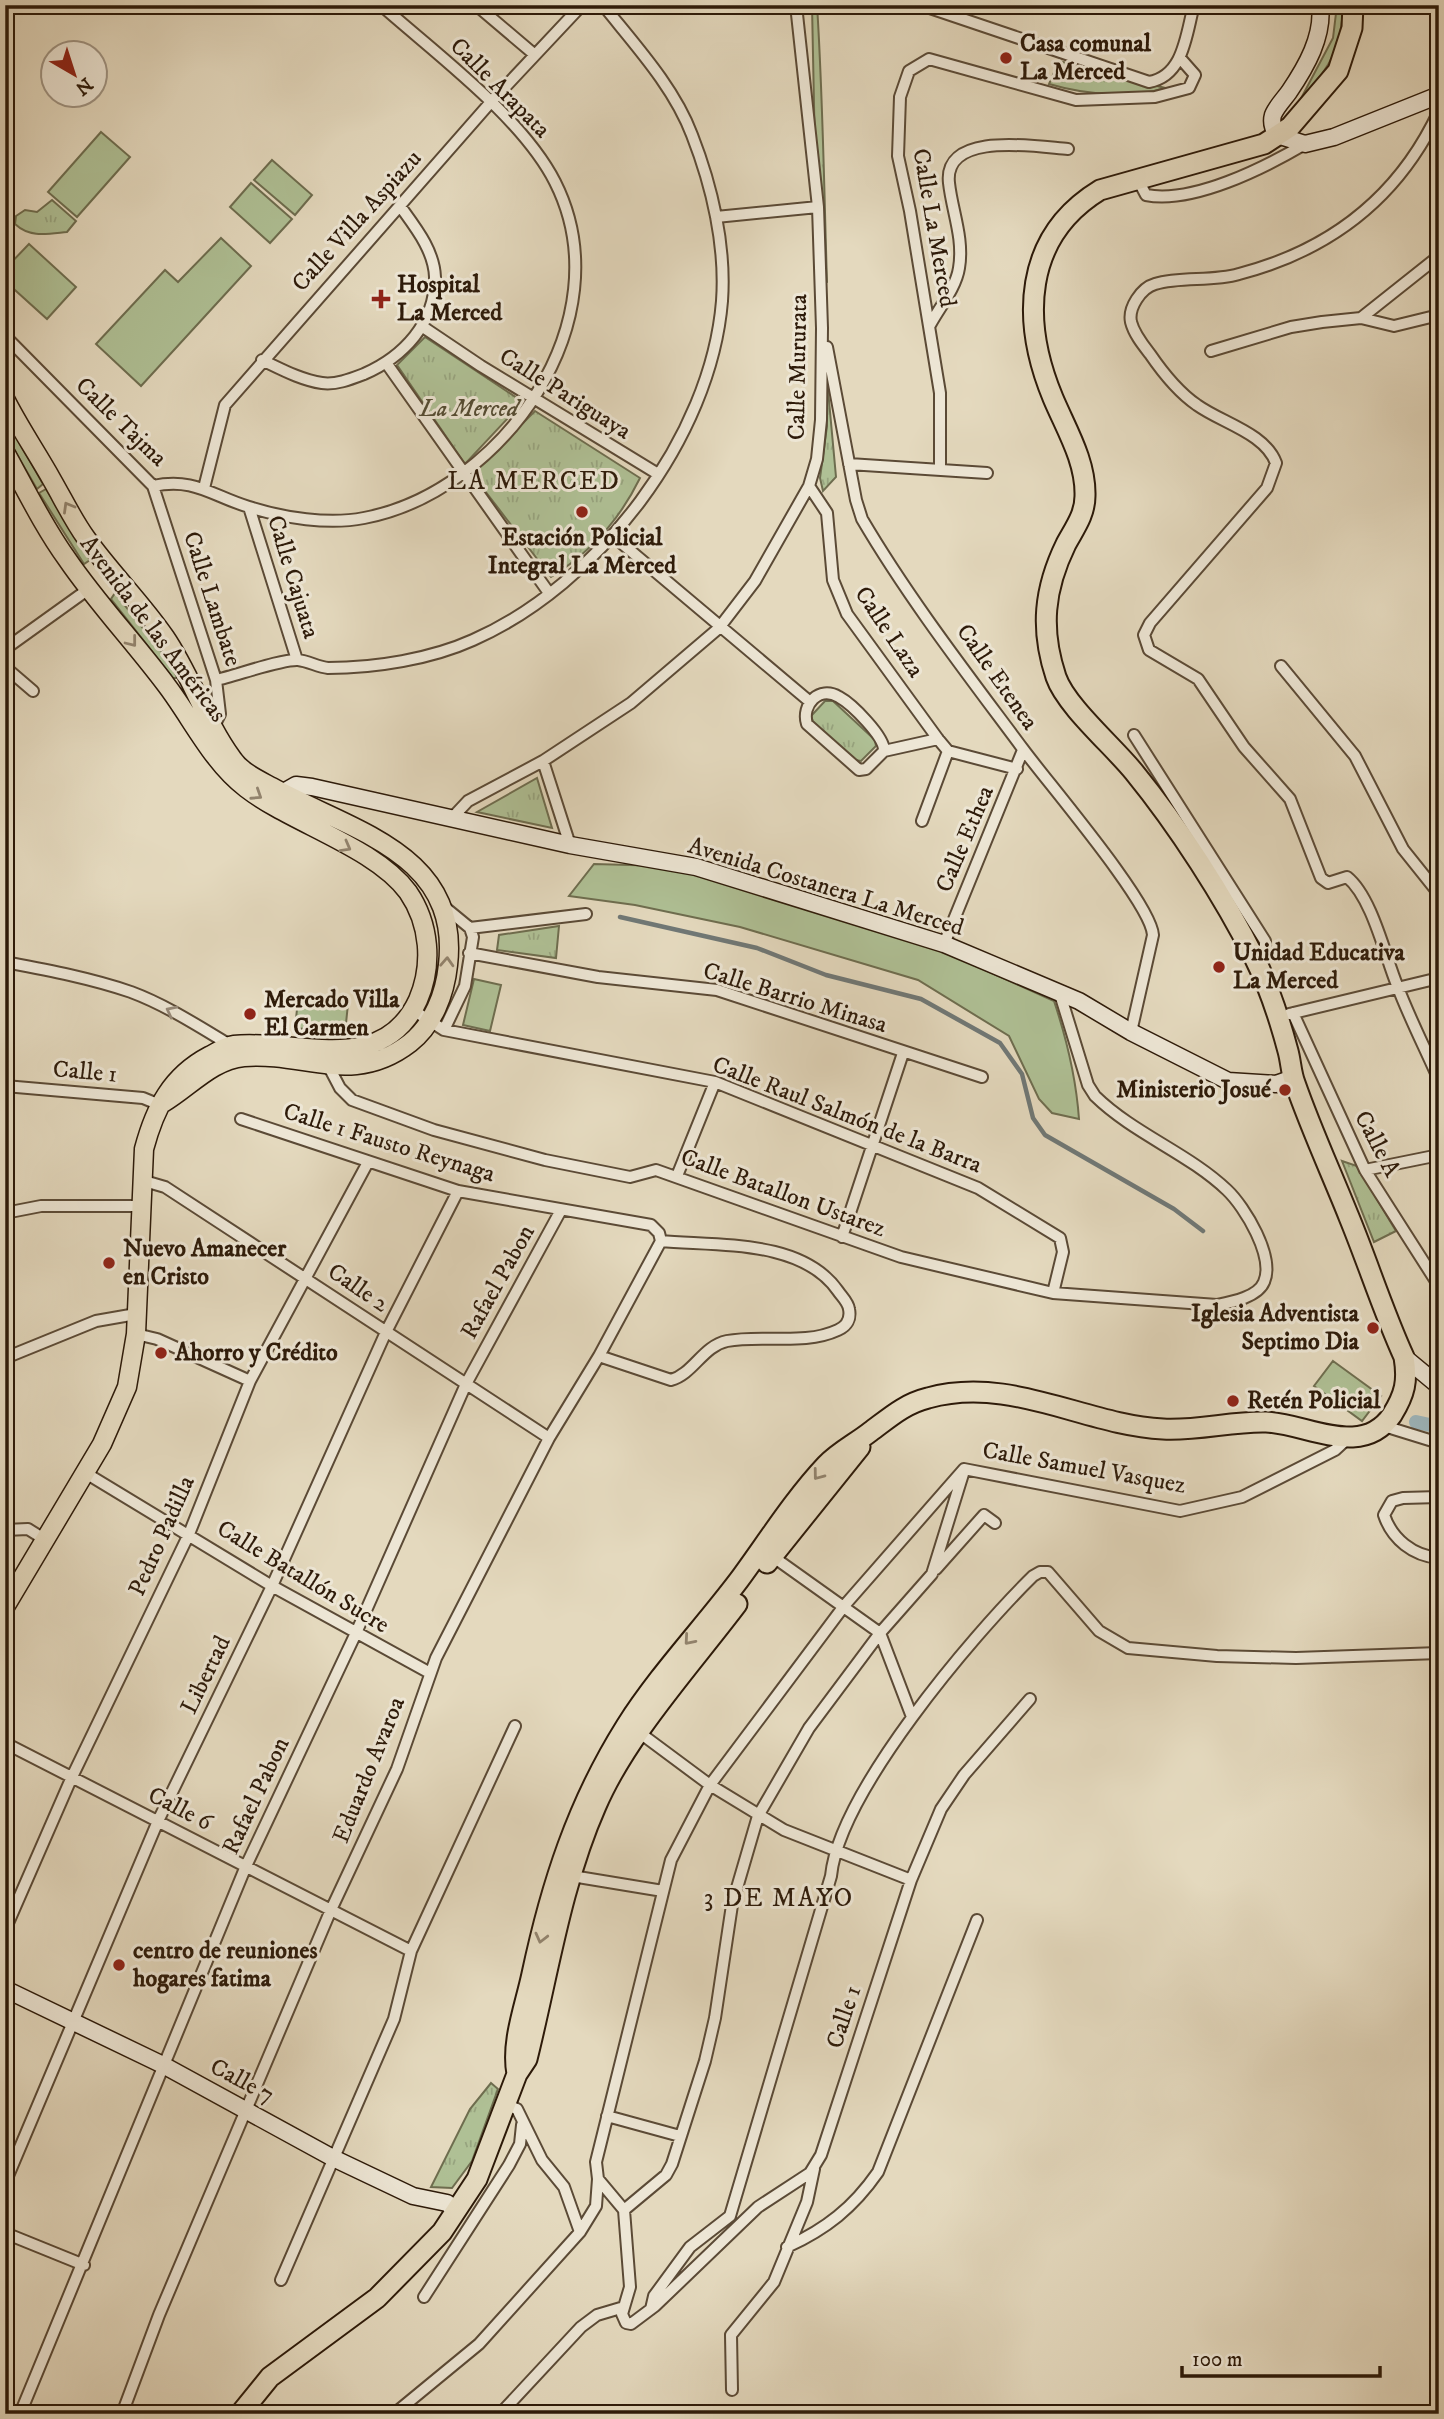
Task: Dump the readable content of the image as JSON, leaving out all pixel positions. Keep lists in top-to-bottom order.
{
  "streets": {
    "main road": ["Avenida de las Américas", "Avenida Costanera La Merced", "Calle 7"],
    "street": [
      "Calle Arapata",
      "Calle Villa Aspiazu",
      "Calle La Merced",
      "Calle Mururata",
      "Calle Pariguaya",
      "Calle Tajma",
      "Calle Cajuata",
      "Calle Lambate",
      "Calle Laza",
      "Calle Etenea",
      "Calle Ethea",
      "Calle Barrio Minasa",
      "Calle 1",
      "Calle Raul Salmón de la Barra",
      "Calle 1 Fausto Reynaga",
      "Calle A",
      "Calle Batallon Ustarez",
      "Rafael Pabon",
      "Calle 2",
      "Calle Samuel Vasquez",
      "Pedro Padilla",
      "Calle Batallón Sucre",
      "Libertad",
      "Eduardo Avaroa",
      "Calle 6"
    ]
  },
  "crossings": [
    ["Calle Arapata", "Calle Villa Aspiazu"],
    ["Calle Arapata", "Calle Pariguaya"],
    ["Calle Arapata", "Calle Tajma"],
    ["Calle Villa Aspiazu", "Calle Tajma"],
    ["Calle Mururata", "Calle Laza"],
    ["Calle Mururata", "Calle Etenea"],
    ["Calle Mururata", "Avenida Costanera La Merced"],
    ["Calle Tajma", "Calle Cajuata"],
    ["Calle Tajma", "Calle Lambate"],
    ["Calle Lambate", "Avenida de las Américas"],
    ["Avenida de las Américas", "Avenida Costanera La Merced"],
    ["Avenida de las Américas", "Calle Raul Salmón de la Barra"],
    ["Calle Etenea", "Calle Ethea"],
    ["Calle Etenea", "Avenida Costanera La Merced"],
    ["Calle Ethea", "Avenida Costanera La Merced"],
    ["Avenida Costanera La Merced", "Calle Batallon Ustarez"],
    ["Calle Raul Salmón de la Barra", "Calle Batallon Ustarez"],
    ["Calle 1 Fausto Reynaga", "Rafael Pabon"],
    ["Calle 1 Fausto Reynaga", "Pedro Padilla"],
    ["Calle 1 Fausto Reynaga", "Libertad"],
    ["Calle 1 Fausto Reynaga", "Eduardo Avaroa"],
    ["Rafael Pabon", "Calle 2"],
    ["Rafael Pabon", "Calle Batallón Sucre"],
    ["Rafael Pabon", "Calle 6"],
    ["Rafael Pabon", "Calle 7"],
    ["Calle 2", "Pedro Padilla"],
    ["Calle 2", "Libertad"],
    ["Calle 2", "Eduardo Avaroa"],
    ["Pedro Padilla", "Calle Batallón Sucre"],
    ["Pedro Padilla", "Calle 6"],
    ["Calle Batallón Sucre", "Libertad"],
    ["Calle Batallón Sucre", "Eduardo Avaroa"],
    ["Libertad", "Calle 6"],
    ["Libertad", "Calle 7"],
    ["Eduardo Avaroa", "Calle 6"],
    ["Eduardo Avaroa", "Calle 7"]
  ],
  "districts": ["LA MERCED", "3 DE MAYO"],
  "parks": ["La Merced"],
  "places": {
    "other": [
      "Casa comunal La Merced",
      "Estación Policial Integral La Merced",
      "Unidad Educativa La Merced",
      "Mercado Villa El Carmen",
      "Ministerio Josué",
      "Nuevo Amanecer en Cristo",
      "Iglesia Adventista Septimo Dia",
      "Ahorro y Crédito",
      "Retén Policial",
      "centro de reuniones hogares fatima"
    ],
    "health": ["Hospital La Merced"]
  },
  "scale_bar": "100 m",
  "north": "bottom right"
}
